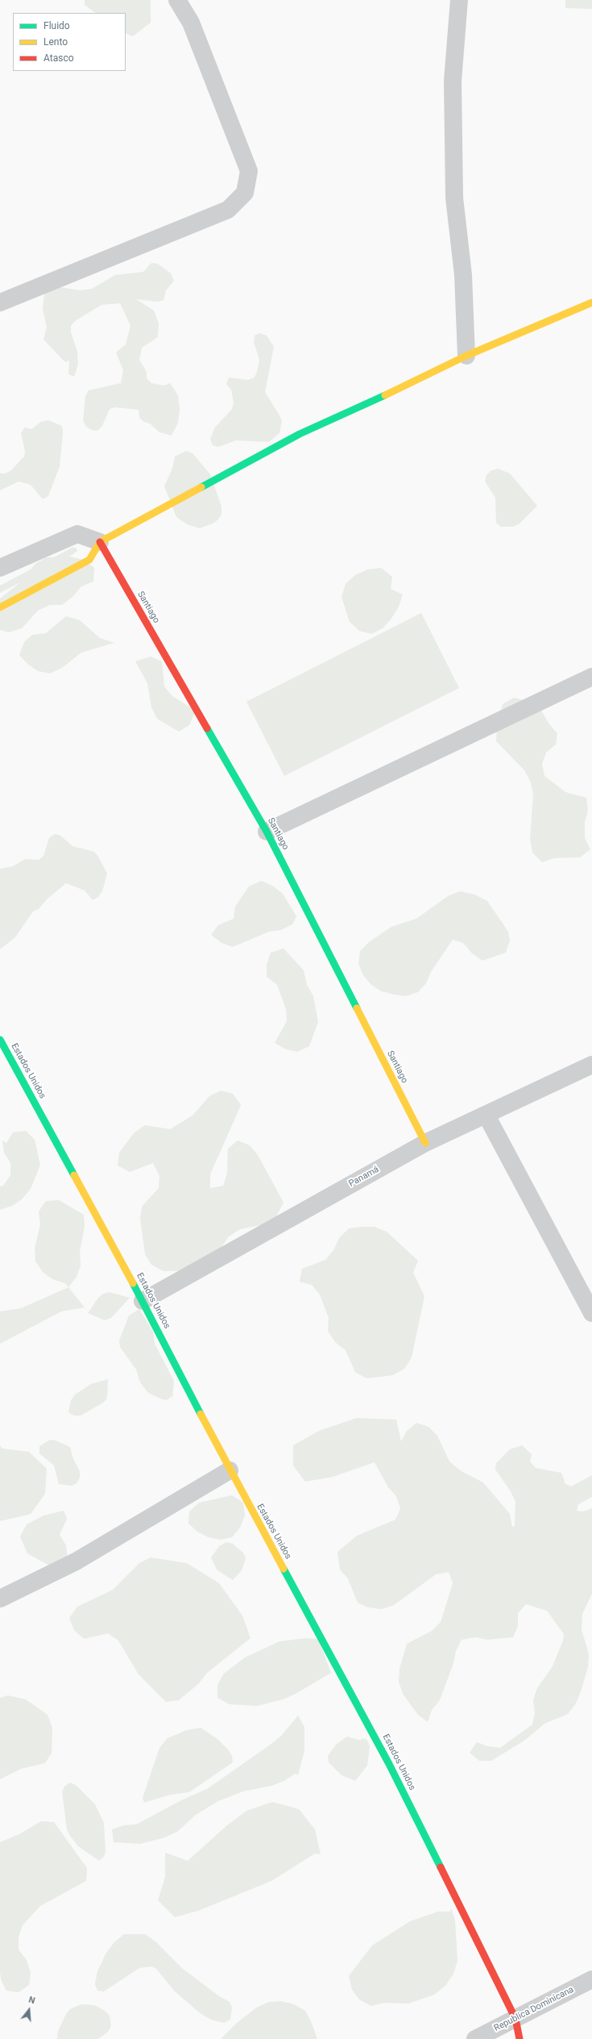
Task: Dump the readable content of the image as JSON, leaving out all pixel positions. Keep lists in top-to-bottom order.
{
  "streets": {
    "street": [
      "Santiago",
      "Estados Unidos",
      "Panamá",
      "Republica Dominicana"
    ]
  },
  "crossings": [
    ["Santiago", "Panamá"],
    ["Estados Unidos", "Panamá"],
    ["Estados Unidos", "Republica Dominicana"]
  ],
  "legend": ["Fluido", "Lento", "Atasco"],
  "north": "top"
}
